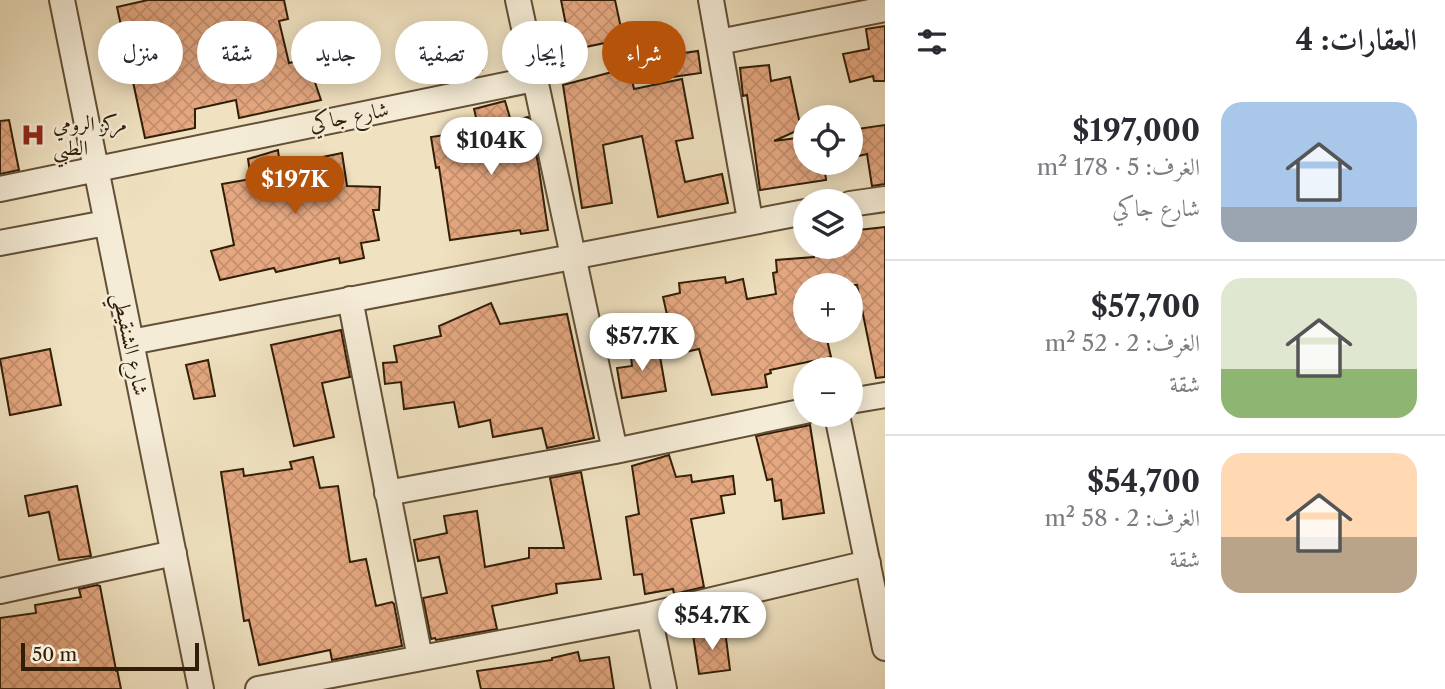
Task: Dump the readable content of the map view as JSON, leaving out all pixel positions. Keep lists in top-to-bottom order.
{
  "streets": {
    "street": ["شارع جاكي", "شارع الشنقيطي"]
  },
  "crossings": [
    ["شارع جاكي", "شارع الشنقيطي"]
  ],
  "places": {
    "hospital": ["مركز الرومي الطبي"]
  },
  "scale_bar": "50 m",
  "page": {
    "heading": "العقارات: 4",
    "chip": [
      "شراء",
      "إيجار",
      "تصفية",
      "جديد",
      "شقة",
      "منزل"
    ],
    "list": [
      {
        "name": "$197,000",
        "note": "الغرف: 5 · 178 m² · شارع جاكي"
      },
      {
        "name": "$57,700",
        "note": "الغرف: 2 · 52 m² · شقة"
      },
      {
        "name": "$54,700",
        "note": "الغرف: 2 · 58 m² · شقة"
      }
    ],
    "map_buttons": ["+", "−"],
    "price": [
      "$104K",
      "$197K",
      "$57.7K",
      "$54.7K"
    ],
    "scale": "50 m"
  }
}
